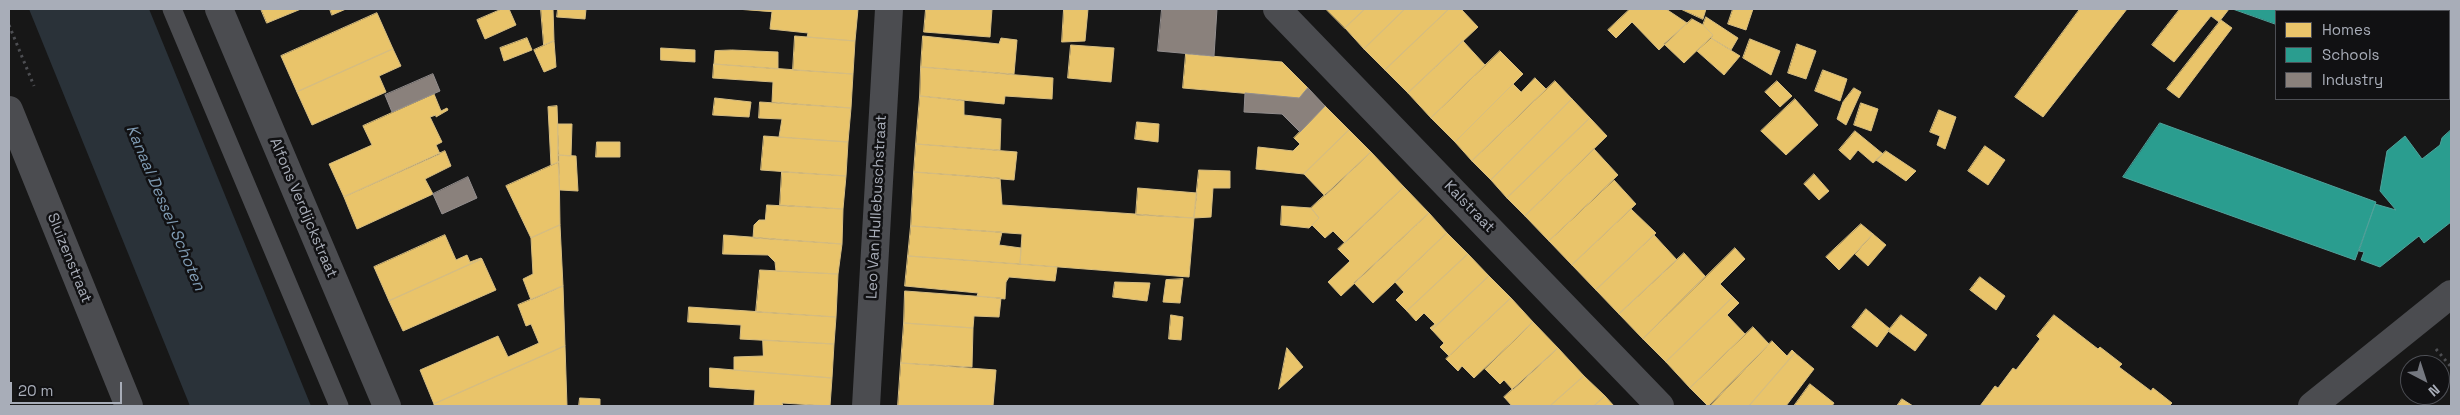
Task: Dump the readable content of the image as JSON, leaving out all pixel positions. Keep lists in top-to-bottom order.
{
  "streets": {
    "street": [
      "Leo Van Hullebuschstraat",
      "Kalstraat",
      "Alfons Verdijckstraat",
      "Sluizenstraat"
    ]
  },
  "water": ["Kanaal Dessel-Schoten"],
  "legend": ["Homes", "Schools", "Industry"],
  "scale_bar": "20 m",
  "north": "bottom right"
}
